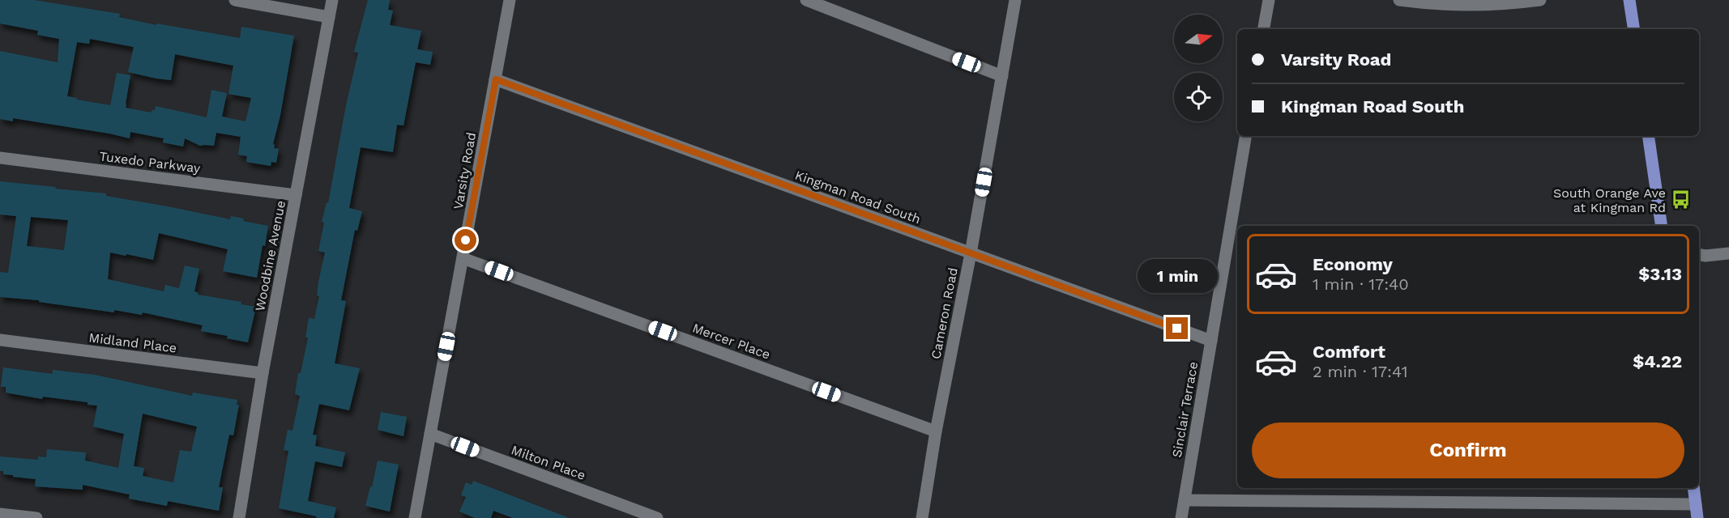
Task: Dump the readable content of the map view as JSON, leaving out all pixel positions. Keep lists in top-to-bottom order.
{
  "streets": {
    "street": [
      "Tuxedo Parkway",
      "Varsity Road",
      "Kingman Road South",
      "Woodbine Avenue",
      "Cameron Road",
      "Mercer Place",
      "Midland Place",
      "Sinclair Terrace",
      "Milton Place"
    ]
  },
  "crossings": [
    ["Tuxedo Parkway", "Woodbine Avenue"],
    ["Varsity Road", "Kingman Road South"],
    ["Varsity Road", "Mercer Place"],
    ["Varsity Road", "Milton Place"],
    ["Kingman Road South", "Cameron Road"],
    ["Kingman Road South", "Sinclair Terrace"],
    ["Woodbine Avenue", "Midland Place"],
    ["Cameron Road", "Mercer Place"]
  ],
  "places": {
    "bus stop": ["South Orange Ave at Kingman Rd"]
  },
  "north": "right",
  "page": {
    "banner": ["Varsity Road", "Kingman Road South"],
    "list": [
      {
        "name": "Economy",
        "note": "1 min · 17:40",
        "value": "$3.13"
      },
      {
        "name": "Comfort",
        "note": "2 min · 17:41",
        "value": "$4.22"
      }
    ],
    "bubble": "1 min",
    "buttons": "Confirm"
  }
}
